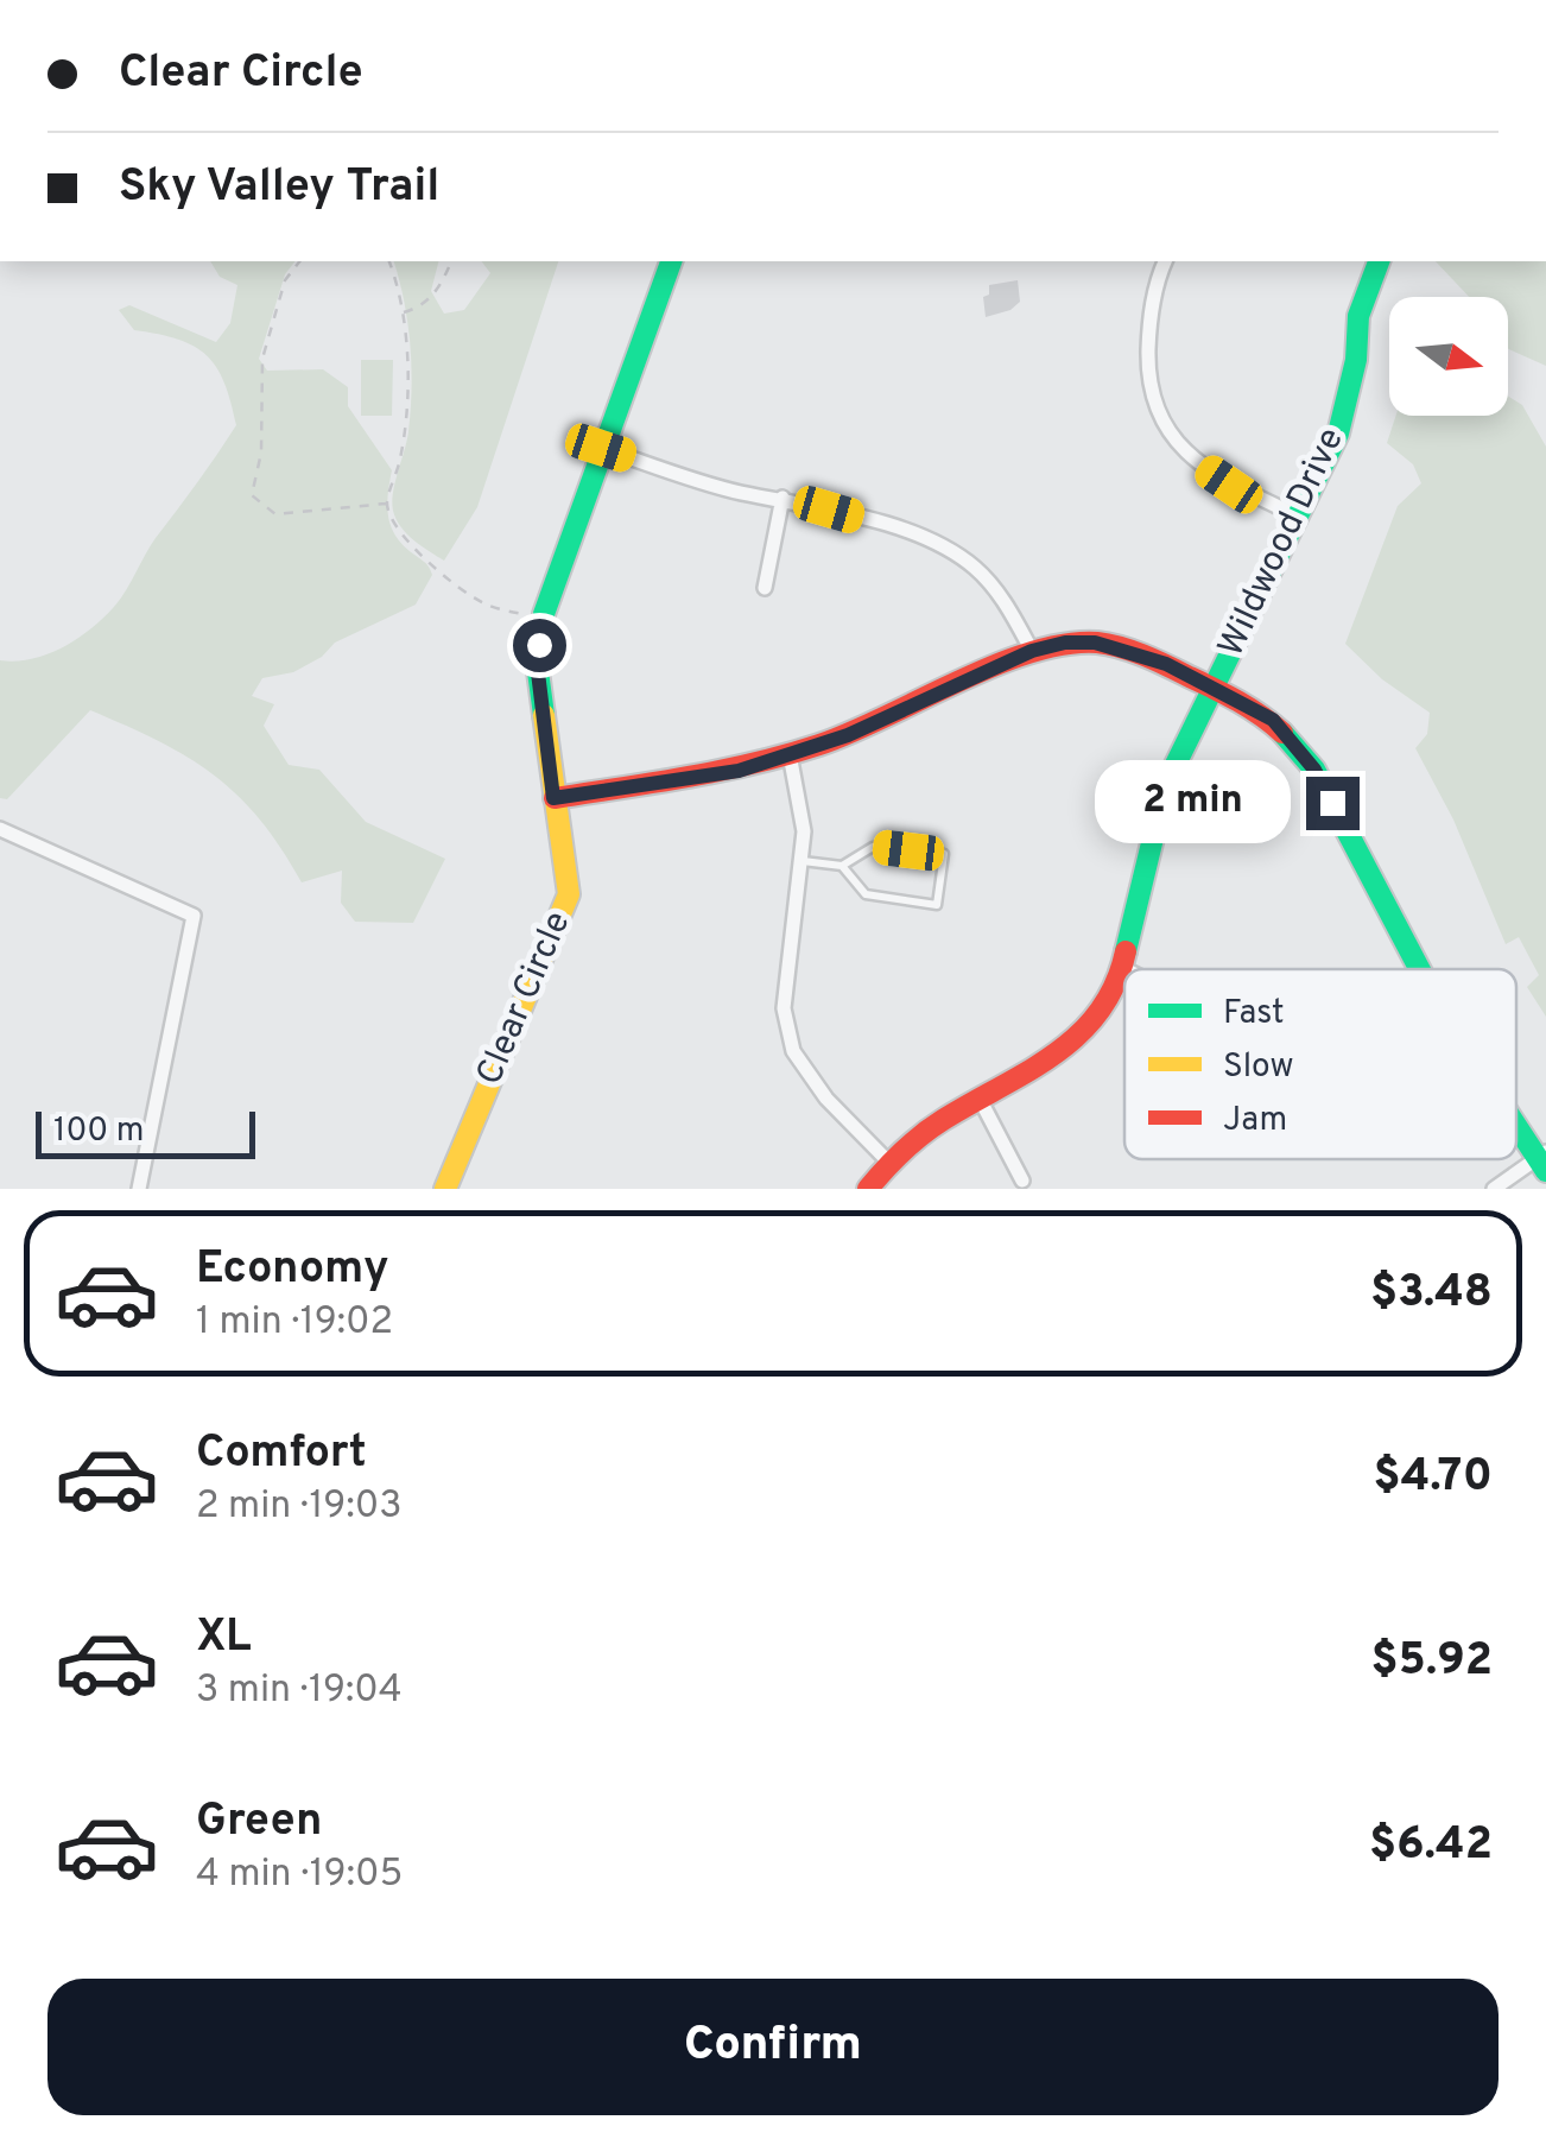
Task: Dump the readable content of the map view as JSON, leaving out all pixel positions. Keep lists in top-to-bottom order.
{
  "streets": {
    "street": ["Wildwood Drive", "Clear Circle"]
  },
  "legend": ["Fast", "Slow", "Jam"],
  "scale_bar": "100 m",
  "north": "right",
  "page": {
    "banner": ["Clear Circle", "Sky Valley Trail"],
    "bubble": "2 min",
    "scale": "100 m",
    "list": [
      {
        "name": "Economy",
        "note": "1 min · 19:02",
        "value": "$3.48"
      },
      {
        "name": "Comfort",
        "note": "2 min · 19:03",
        "value": "$4.70"
      },
      {
        "name": "XL",
        "note": "3 min · 19:04",
        "value": "$5.92"
      },
      {
        "name": "Green",
        "note": "4 min · 19:05",
        "value": "$6.42"
      }
    ],
    "buttons": "Confirm"
  }
}
